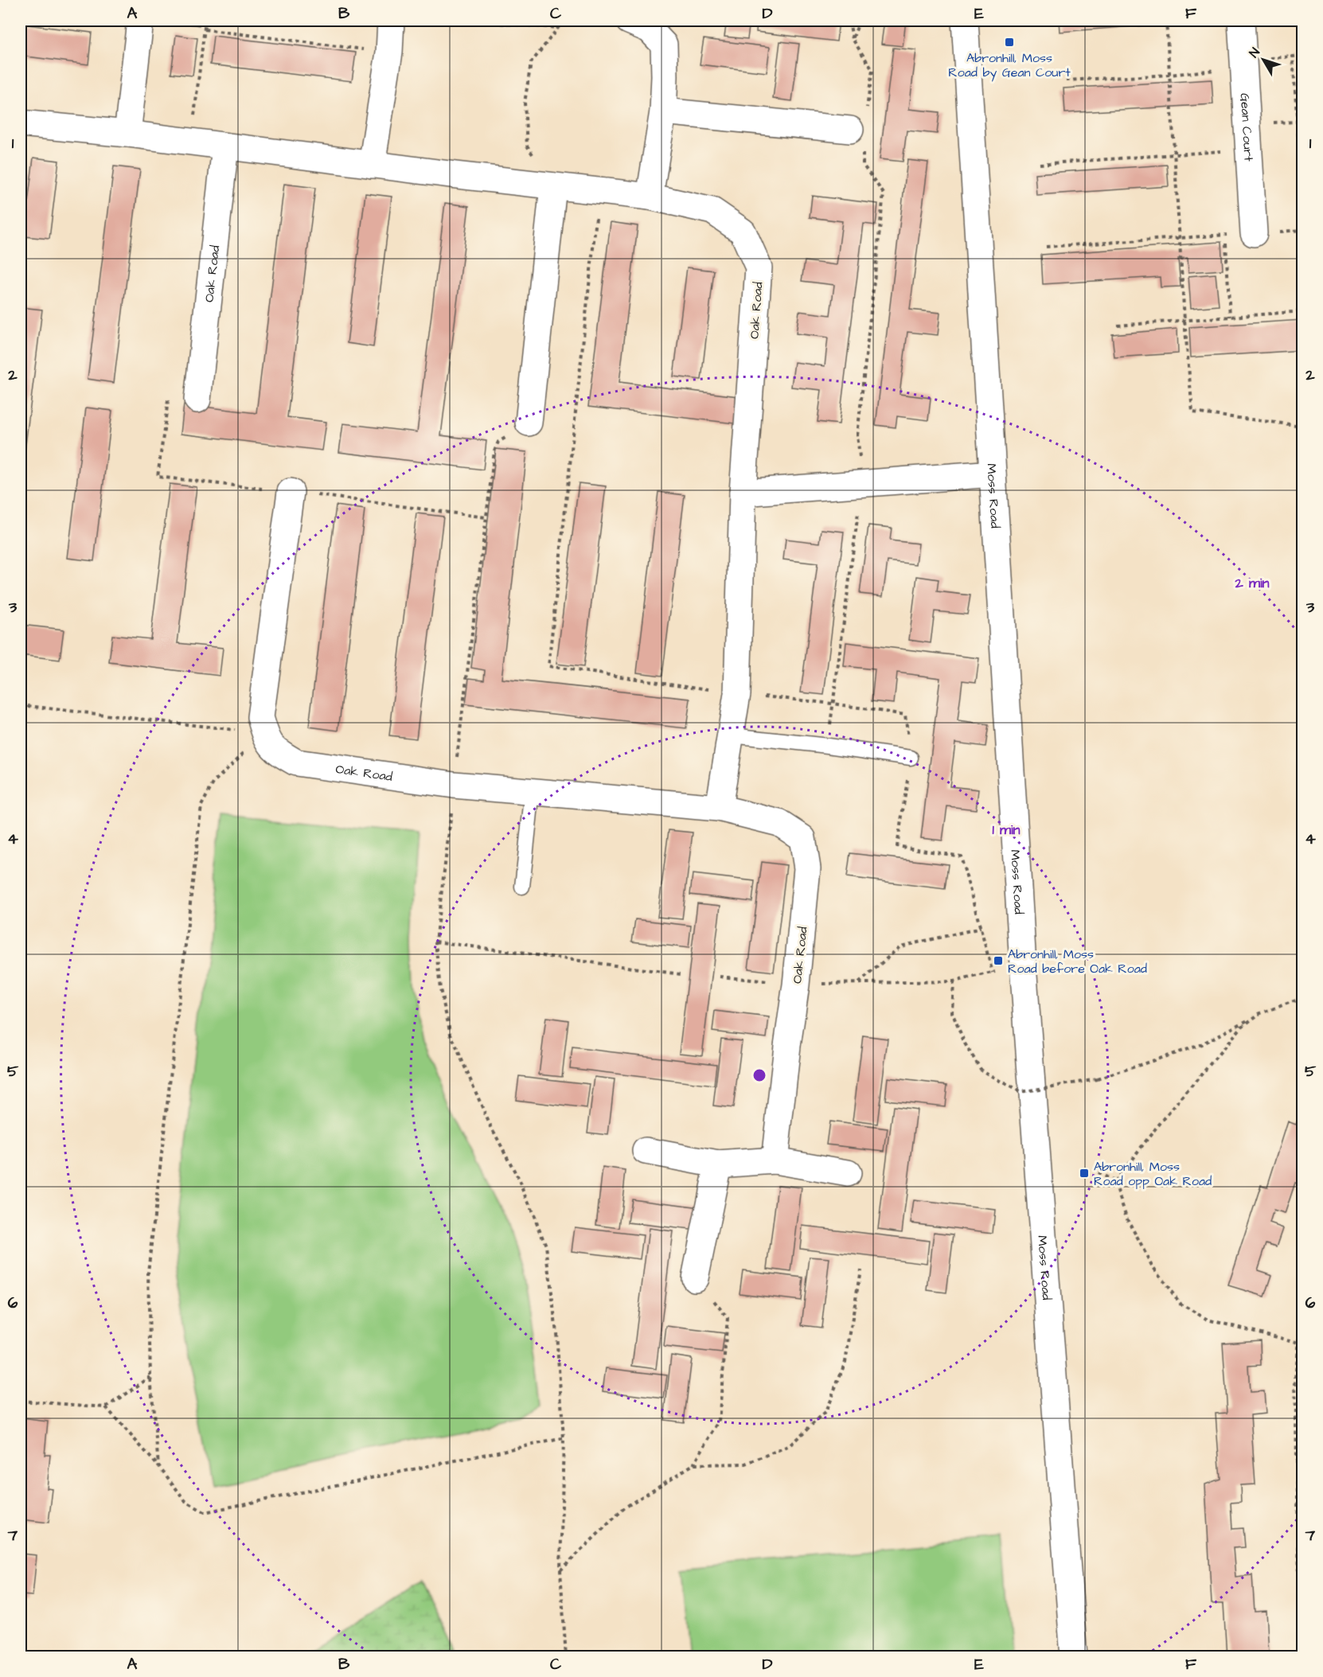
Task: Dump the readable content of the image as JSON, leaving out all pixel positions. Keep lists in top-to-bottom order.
{
  "streets": {
    "street": ["Gean Court", "Oak Road", "Moss Road"]
  },
  "places": {
    "transit": ["Abronhill, Moss Road by Gean Court", "Abronhill, Moss Road before Oak Road", "Abronhill, Moss Road opp Oak Road"]
  },
  "north": "top left",
  "grid": {
    "columns": [
      "A",
      "B",
      "C",
      "D",
      "E",
      "F"
    ],
    "rows": [
      "1",
      "2",
      "3",
      "4",
      "5",
      "6",
      "7"
    ]
  },
  "rings": ["2 min", "1 min"]
}
